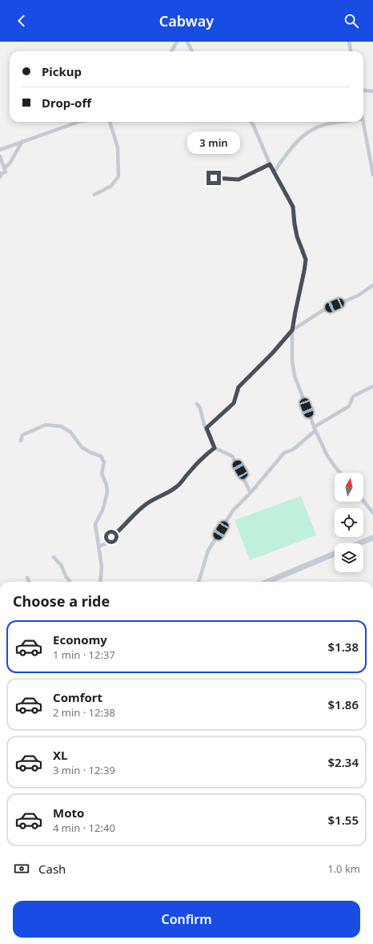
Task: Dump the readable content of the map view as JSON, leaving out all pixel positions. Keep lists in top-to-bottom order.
{
  "north": "top",
  "page": {
    "header": "Cabway",
    "banner": ["Pickup", "Drop-off"],
    "bubble": "3 min",
    "heading": "Choose a ride",
    "list": [
      {
        "name": "Economy",
        "note": "1 min · 12:37",
        "value": "$1.38"
      },
      {
        "name": "Comfort",
        "note": "2 min · 12:38",
        "value": "$1.86"
      },
      {
        "name": "XL",
        "note": "3 min · 12:39",
        "value": "$2.34"
      },
      {
        "name": "Moto",
        "note": "4 min · 12:40",
        "value": "$1.55"
      }
    ],
    "pay": ["Cash", "1.0 km"],
    "buttons": "Confirm"
  }
}
